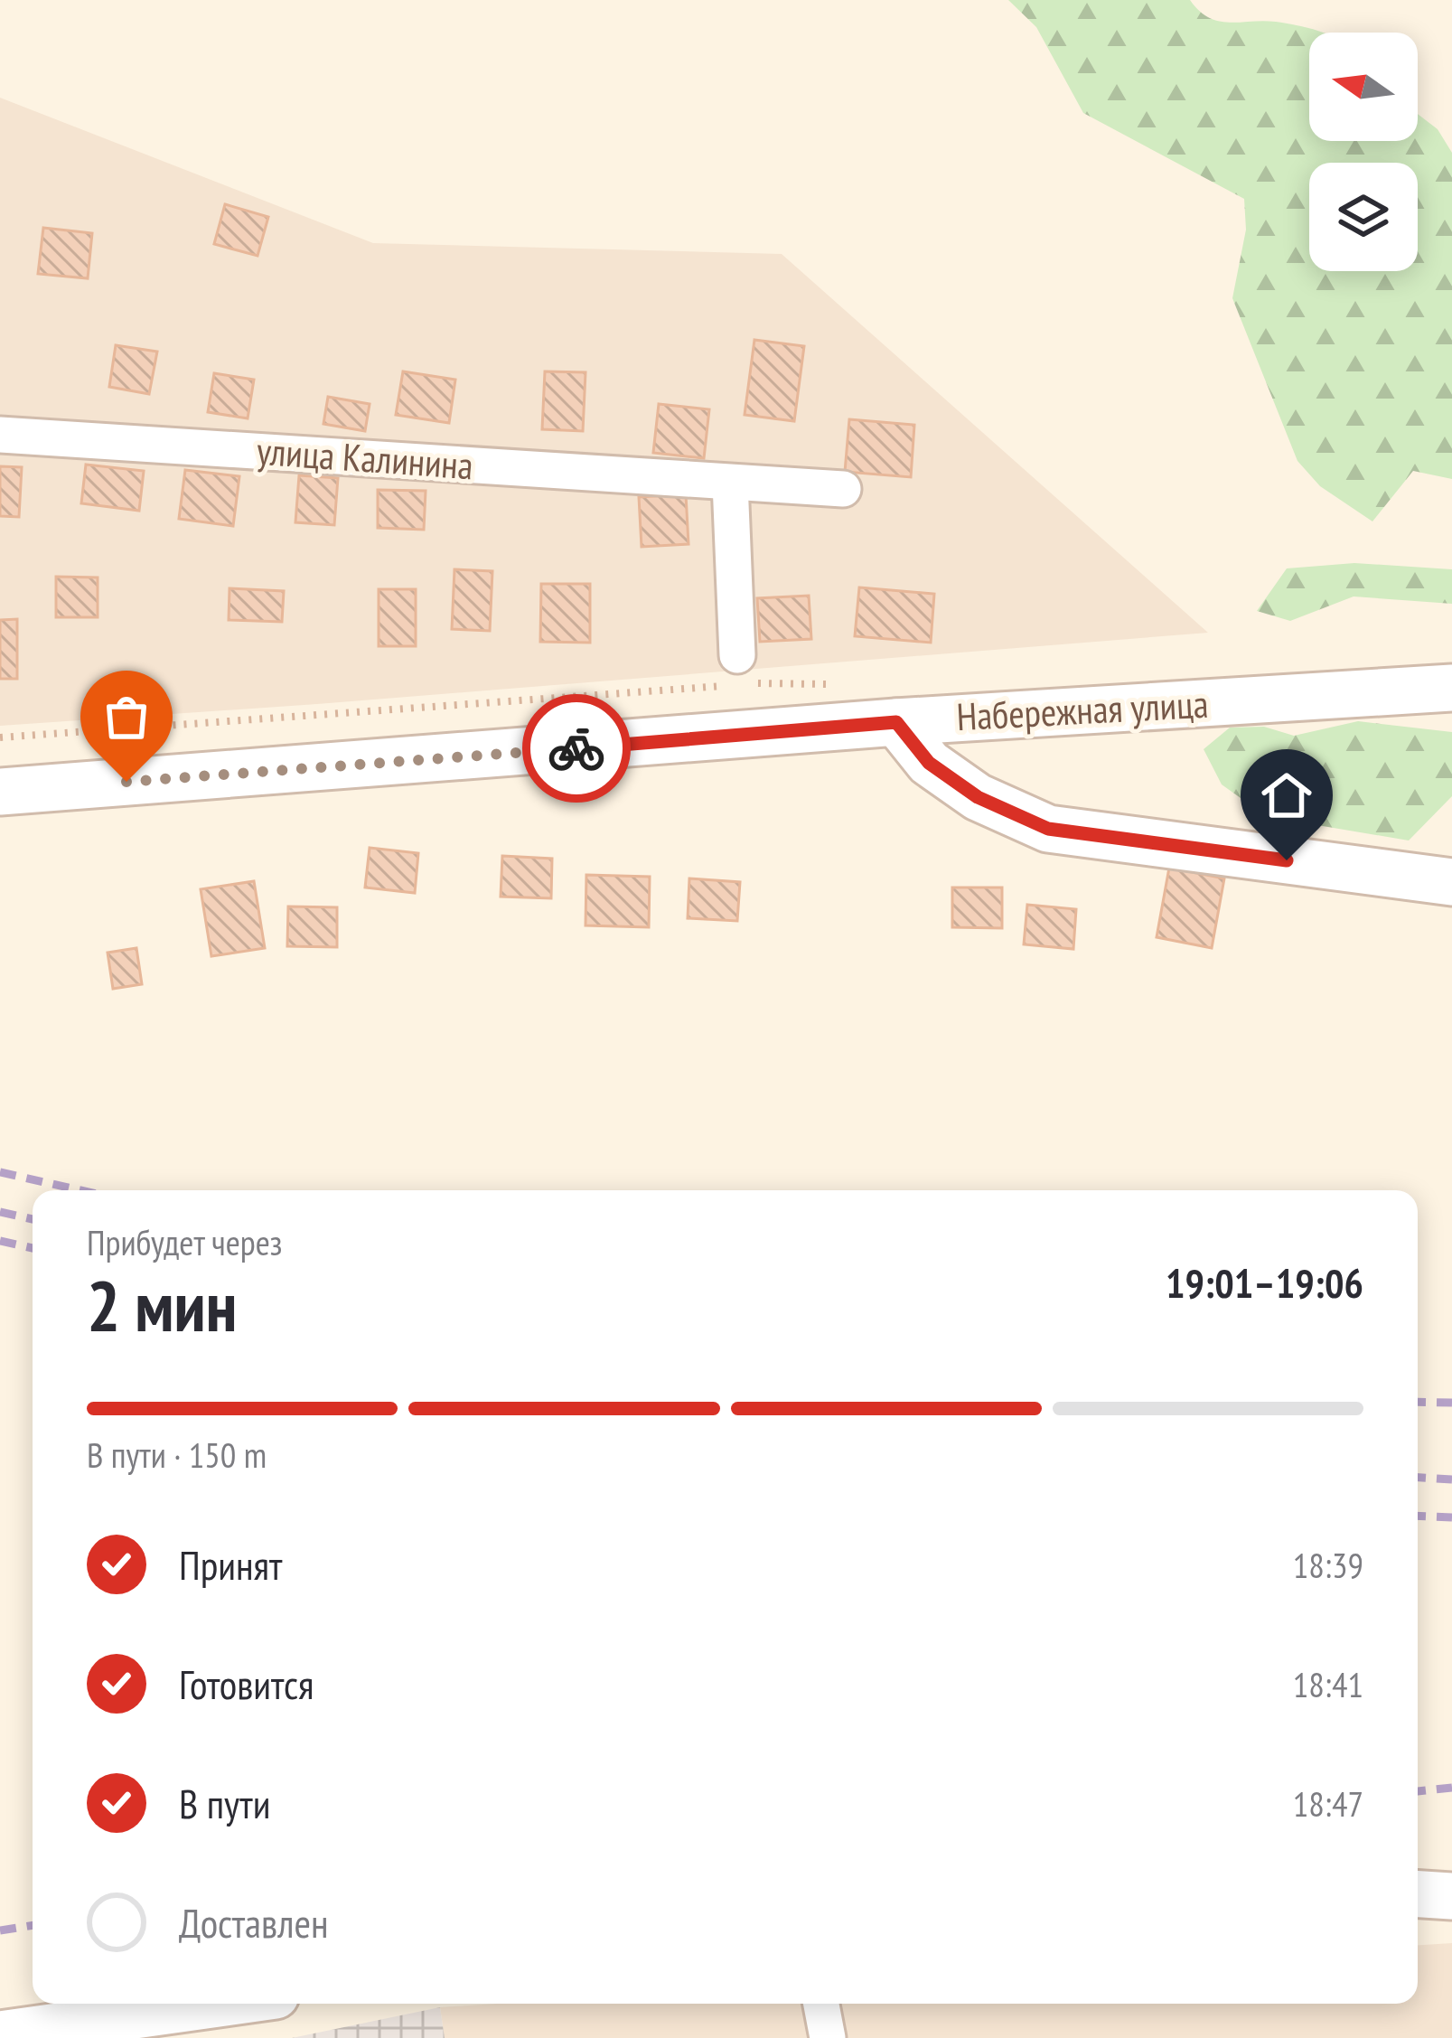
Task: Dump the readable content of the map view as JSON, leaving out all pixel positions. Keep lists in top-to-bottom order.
{
  "streets": {
    "street": ["улица Калинина", "Набережная улица"]
  },
  "north": "left",
  "page": {
    "heading": ["2 мин", "Прибудет через", "19:01–19:06"],
    "bar": "В пути · 150 m",
    "list": [
      ["Принят", "18:39"],
      ["Готовится", "18:41"],
      ["В пути", "18:47"],
      "Доставлен"
    ]
  }
}
